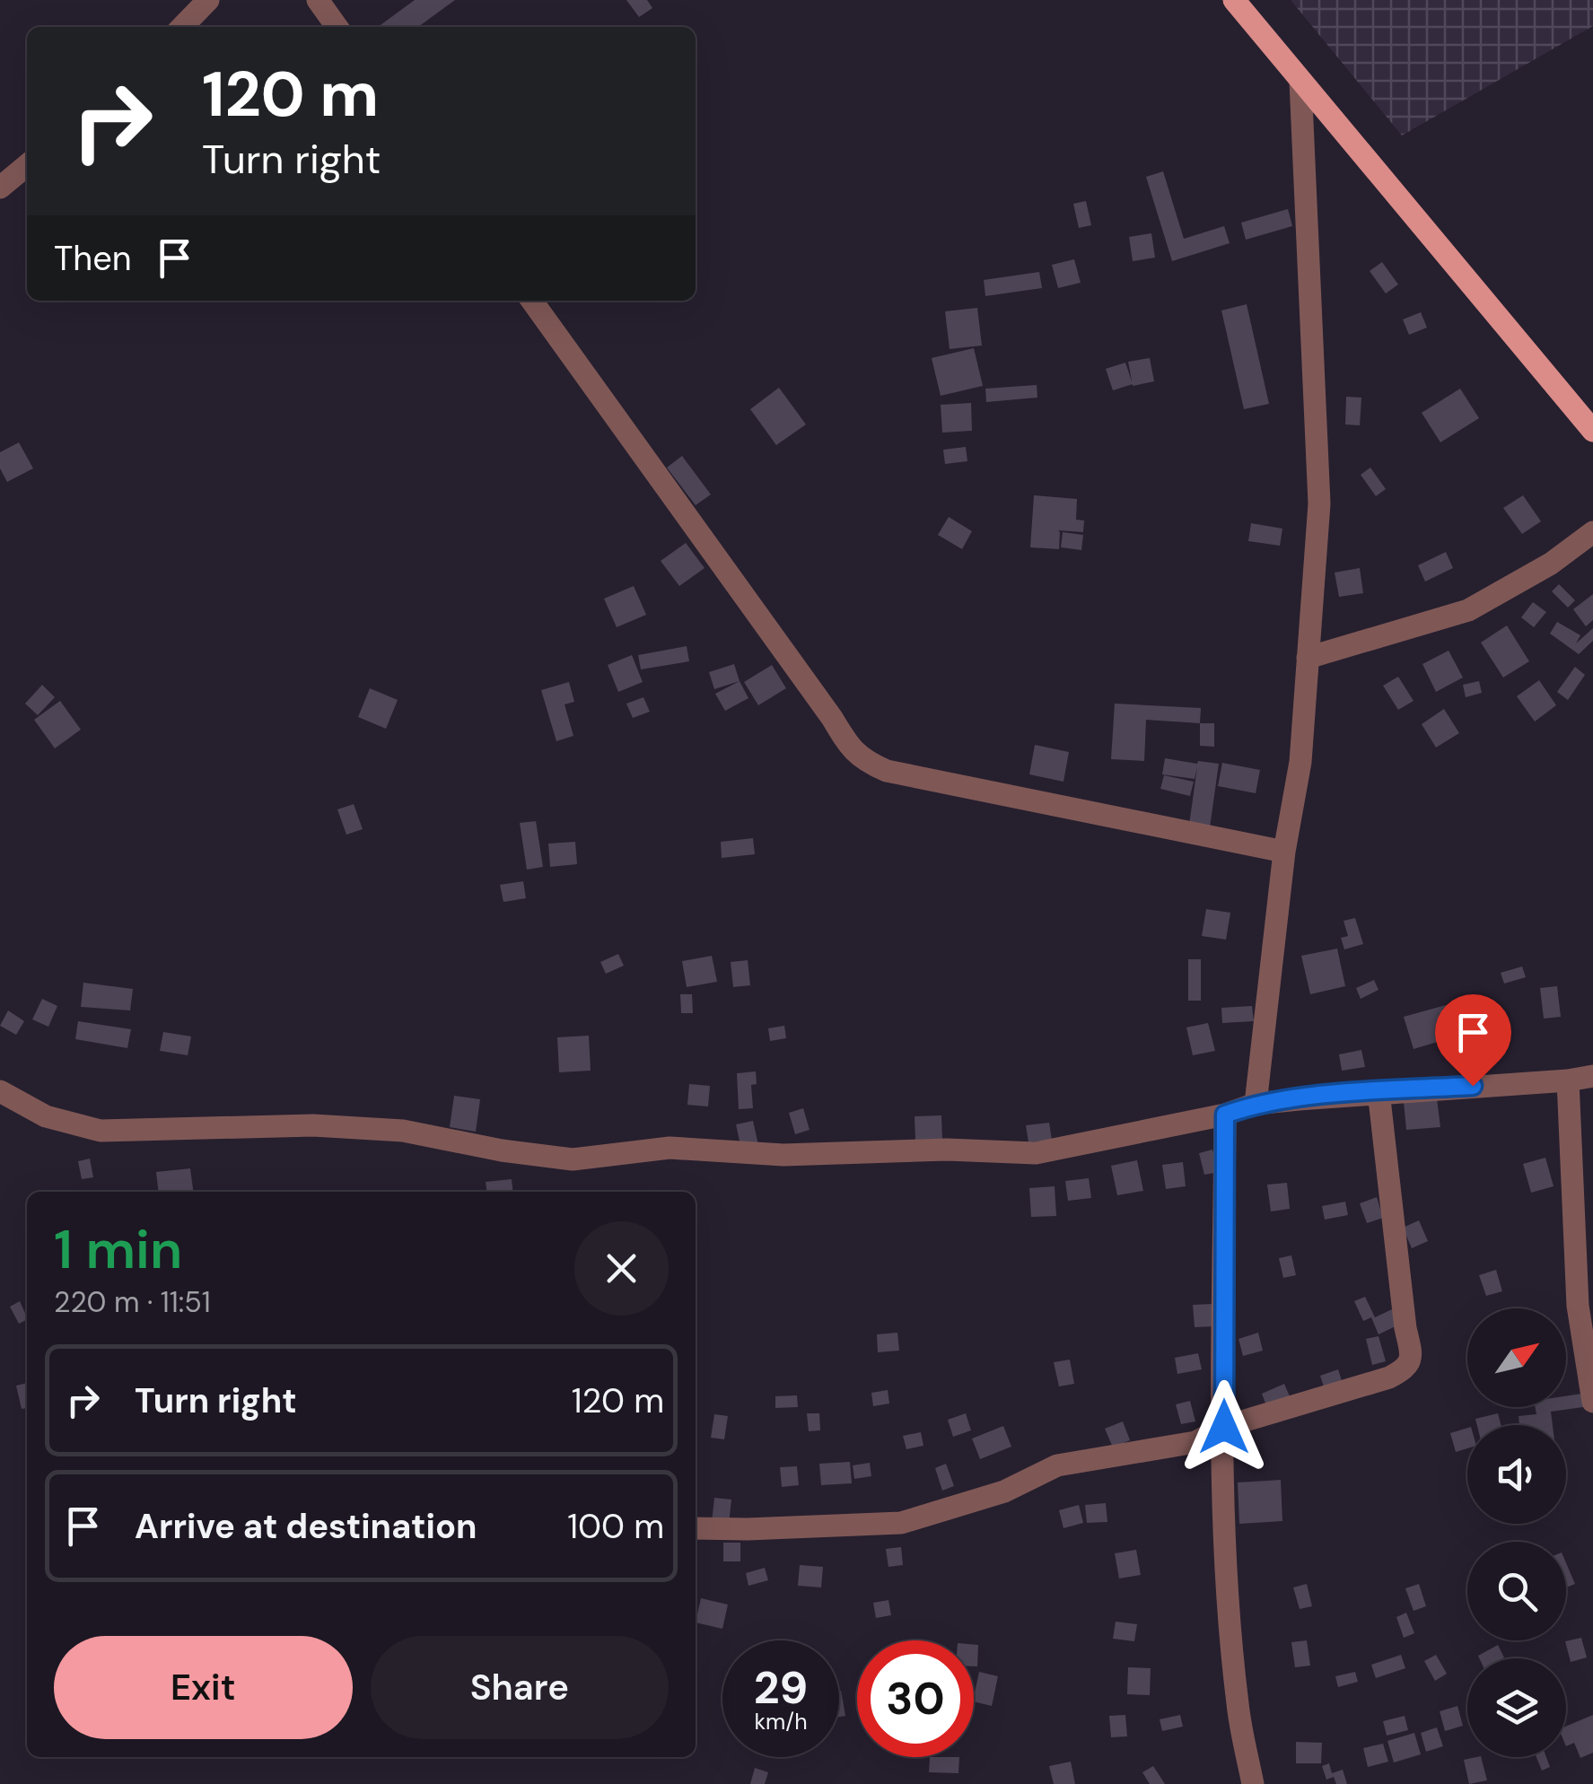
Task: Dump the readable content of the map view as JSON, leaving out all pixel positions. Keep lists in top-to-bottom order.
{
  "north": "top right",
  "page": {
    "turn": ["120 m", "Turn right"],
    "then": "Then",
    "heading": ["1 min", "220 m · 11:51"],
    "list": [
      {
        "name": "Turn right",
        "value": "120 m"
      },
      {
        "name": "Arrive at destination",
        "value": "100 m"
      }
    ],
    "buttons": ["Exit", "Share"],
    "speed": "29 km/h",
    "limit": "30"
  }
}
